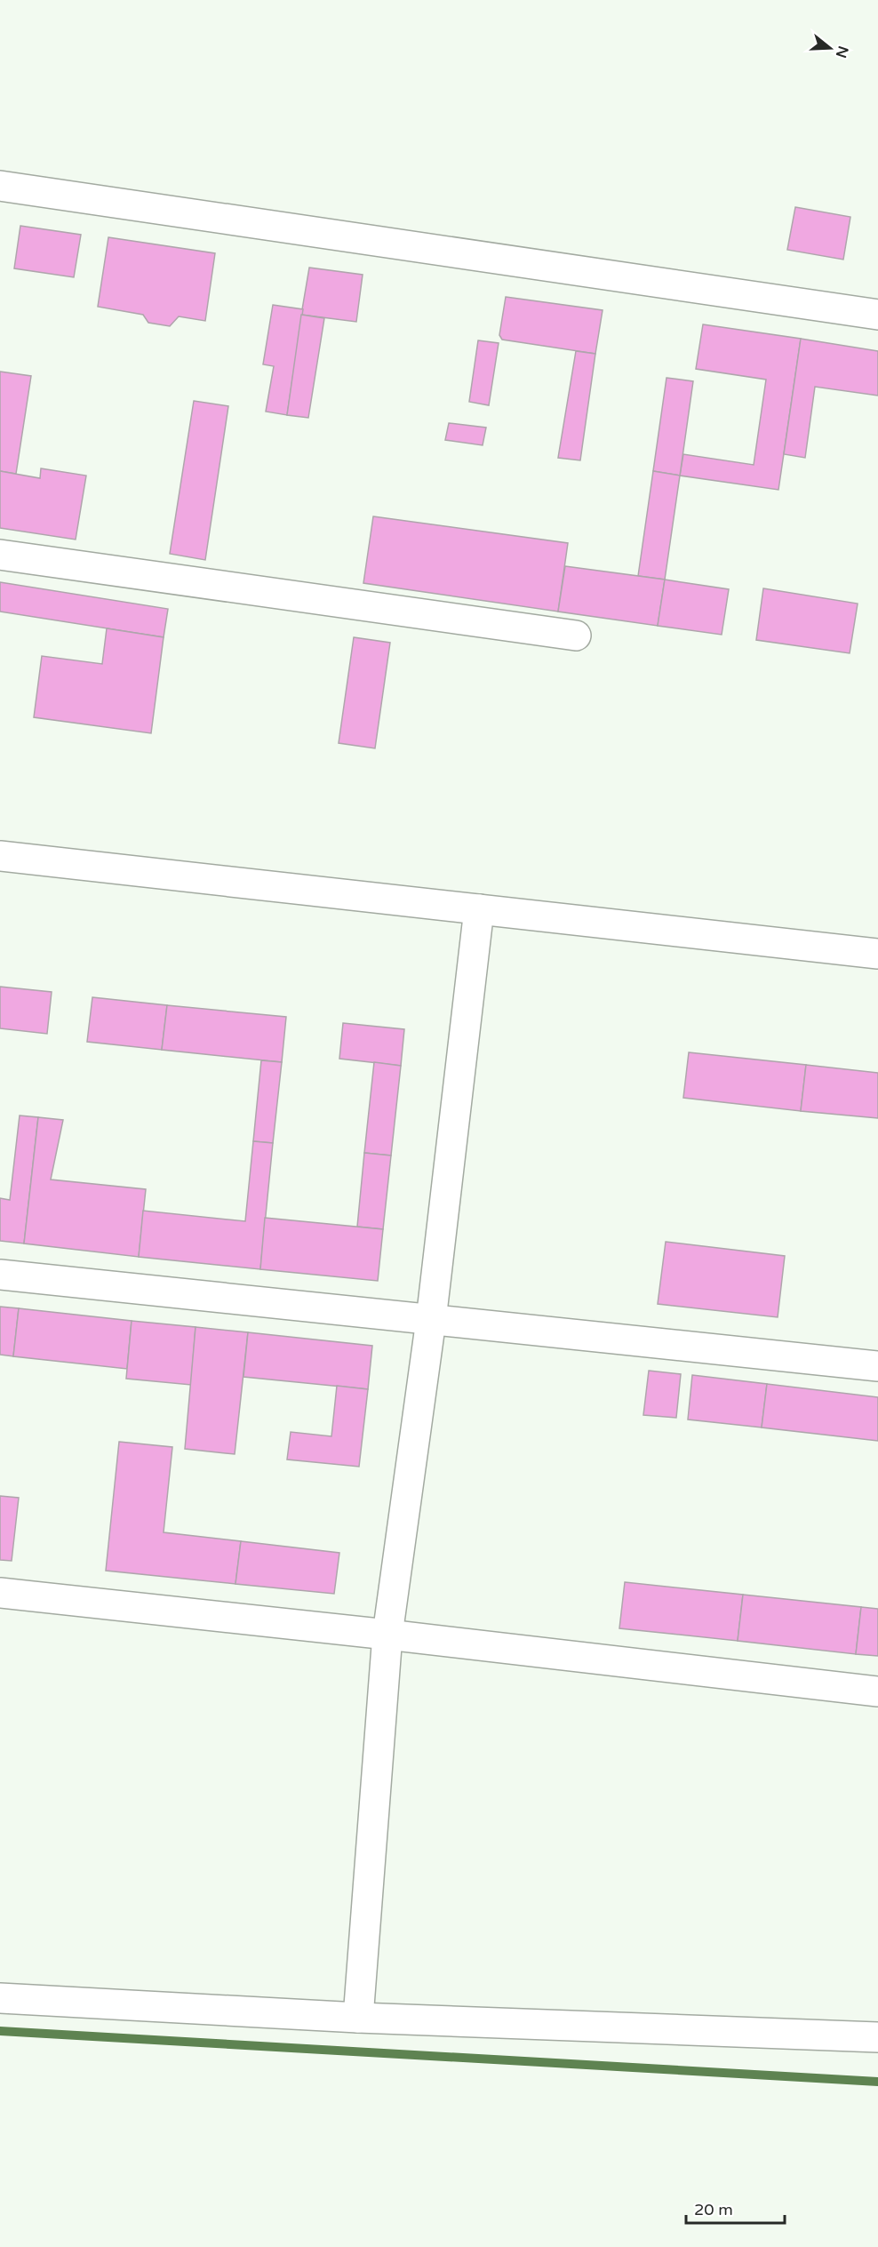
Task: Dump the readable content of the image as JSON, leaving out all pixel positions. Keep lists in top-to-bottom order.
{
  "scale_bar": "20 m",
  "north": "right"
}
